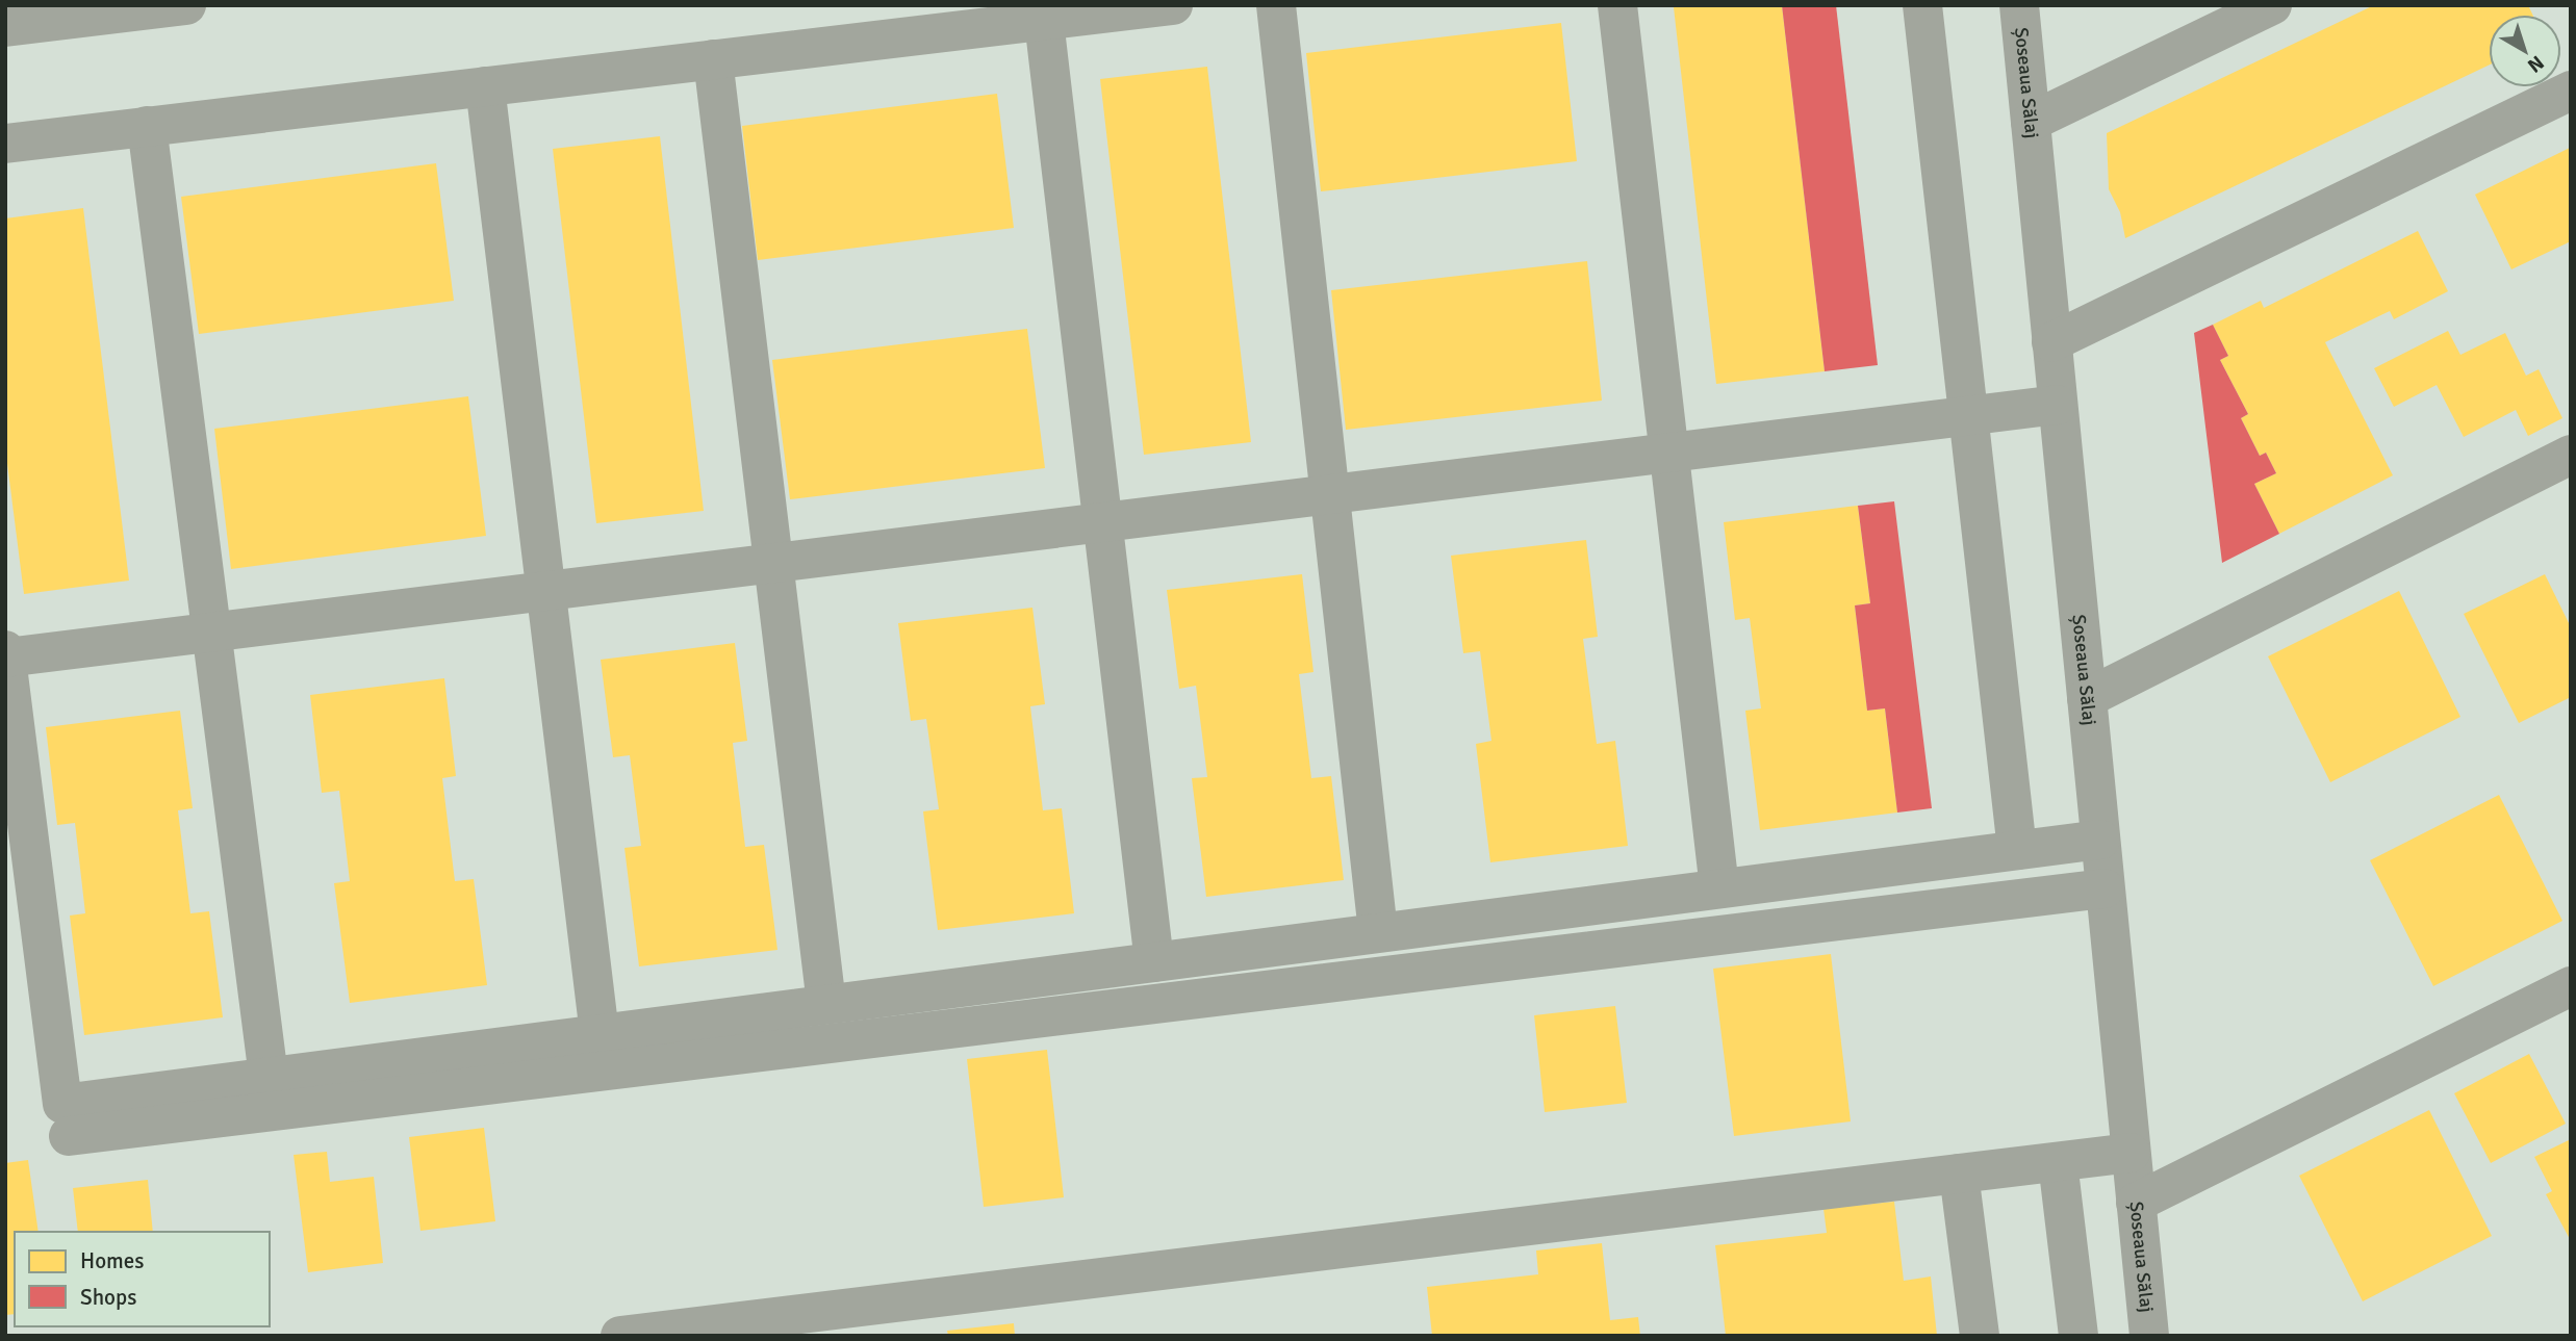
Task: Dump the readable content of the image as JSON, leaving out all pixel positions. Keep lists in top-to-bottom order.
{
  "streets": {
    "street": ["Șoseaua Sălaj"]
  },
  "legend": ["Homes", "Shops"],
  "north": "bottom right"
}
